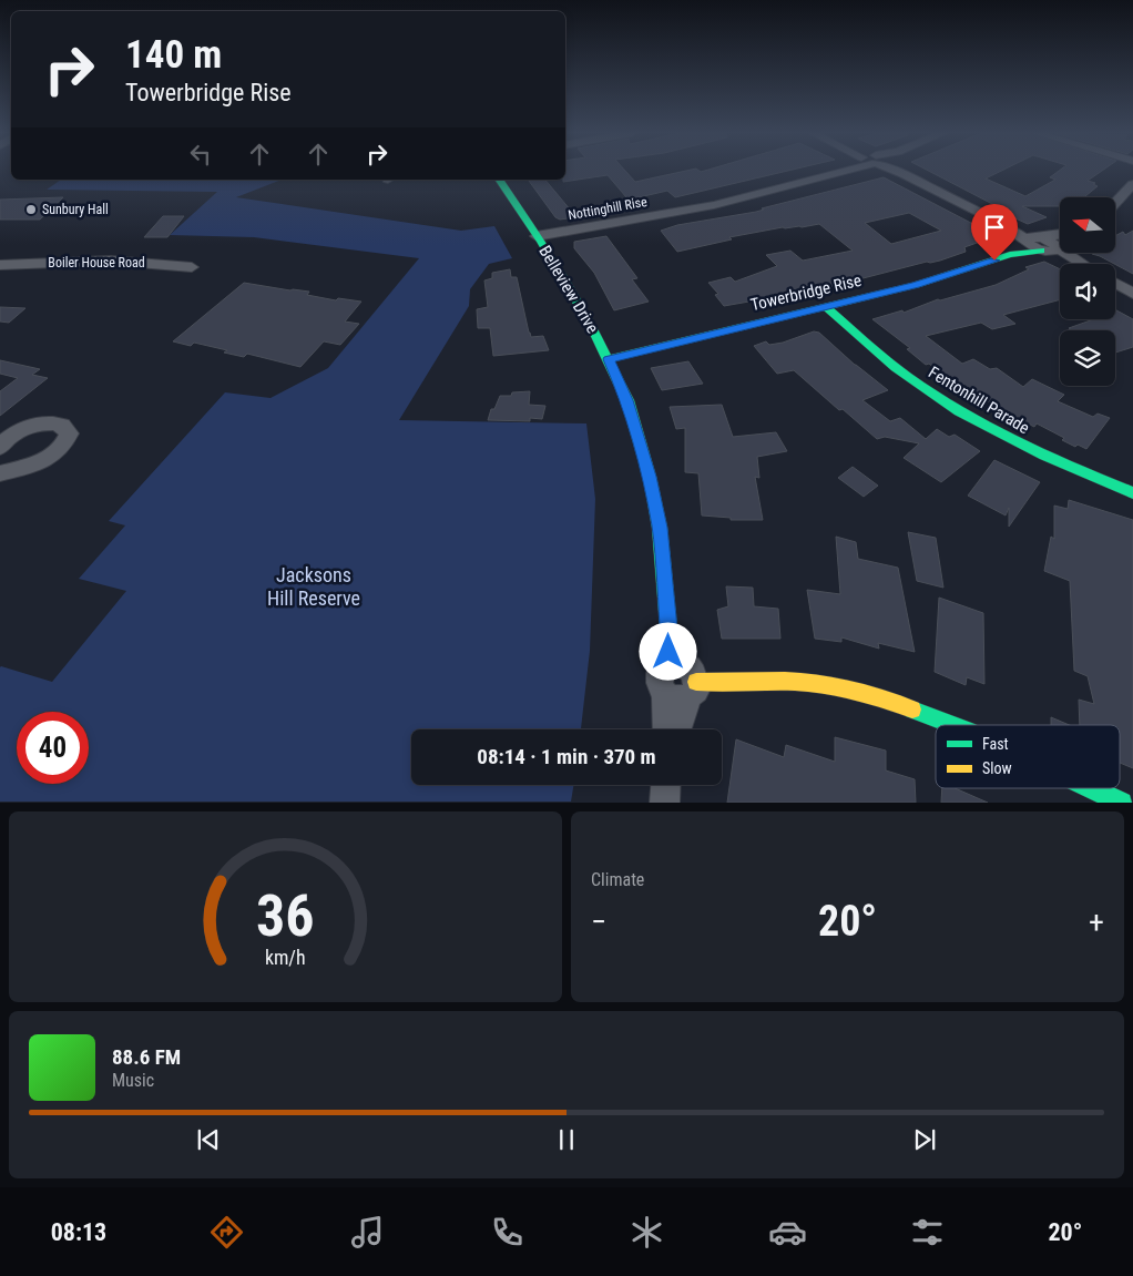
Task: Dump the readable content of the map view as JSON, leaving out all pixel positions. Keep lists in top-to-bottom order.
{
  "streets": {
    "street": [
      "Nottinghill Rise",
      "Boiler House Road",
      "Belleview Drive",
      "Towerbridge Rise",
      "Fentonhill Parade"
    ]
  },
  "crossings": [
    ["Nottinghill Rise", "Belleview Drive"],
    ["Belleview Drive", "Towerbridge Rise"],
    ["Towerbridge Rise", "Fentonhill Parade"]
  ],
  "parks": ["Jacksons Hill Reserve"],
  "places": ["Sunbury Hall"],
  "legend": ["Fast", "Slow"],
  "north": "left",
  "page": {
    "turn": ["140 m", "Towerbridge Rise"],
    "limit": "40",
    "trip": "08:14 · 1 min · 370 m",
    "tile": "Climate",
    "heat": ["−", "20°", "+"],
    "song": ["88.6 FM", "Music"],
    "tabs": ["08:13", "20°"],
    "gauge": ["36", "km/h"]
  }
}
